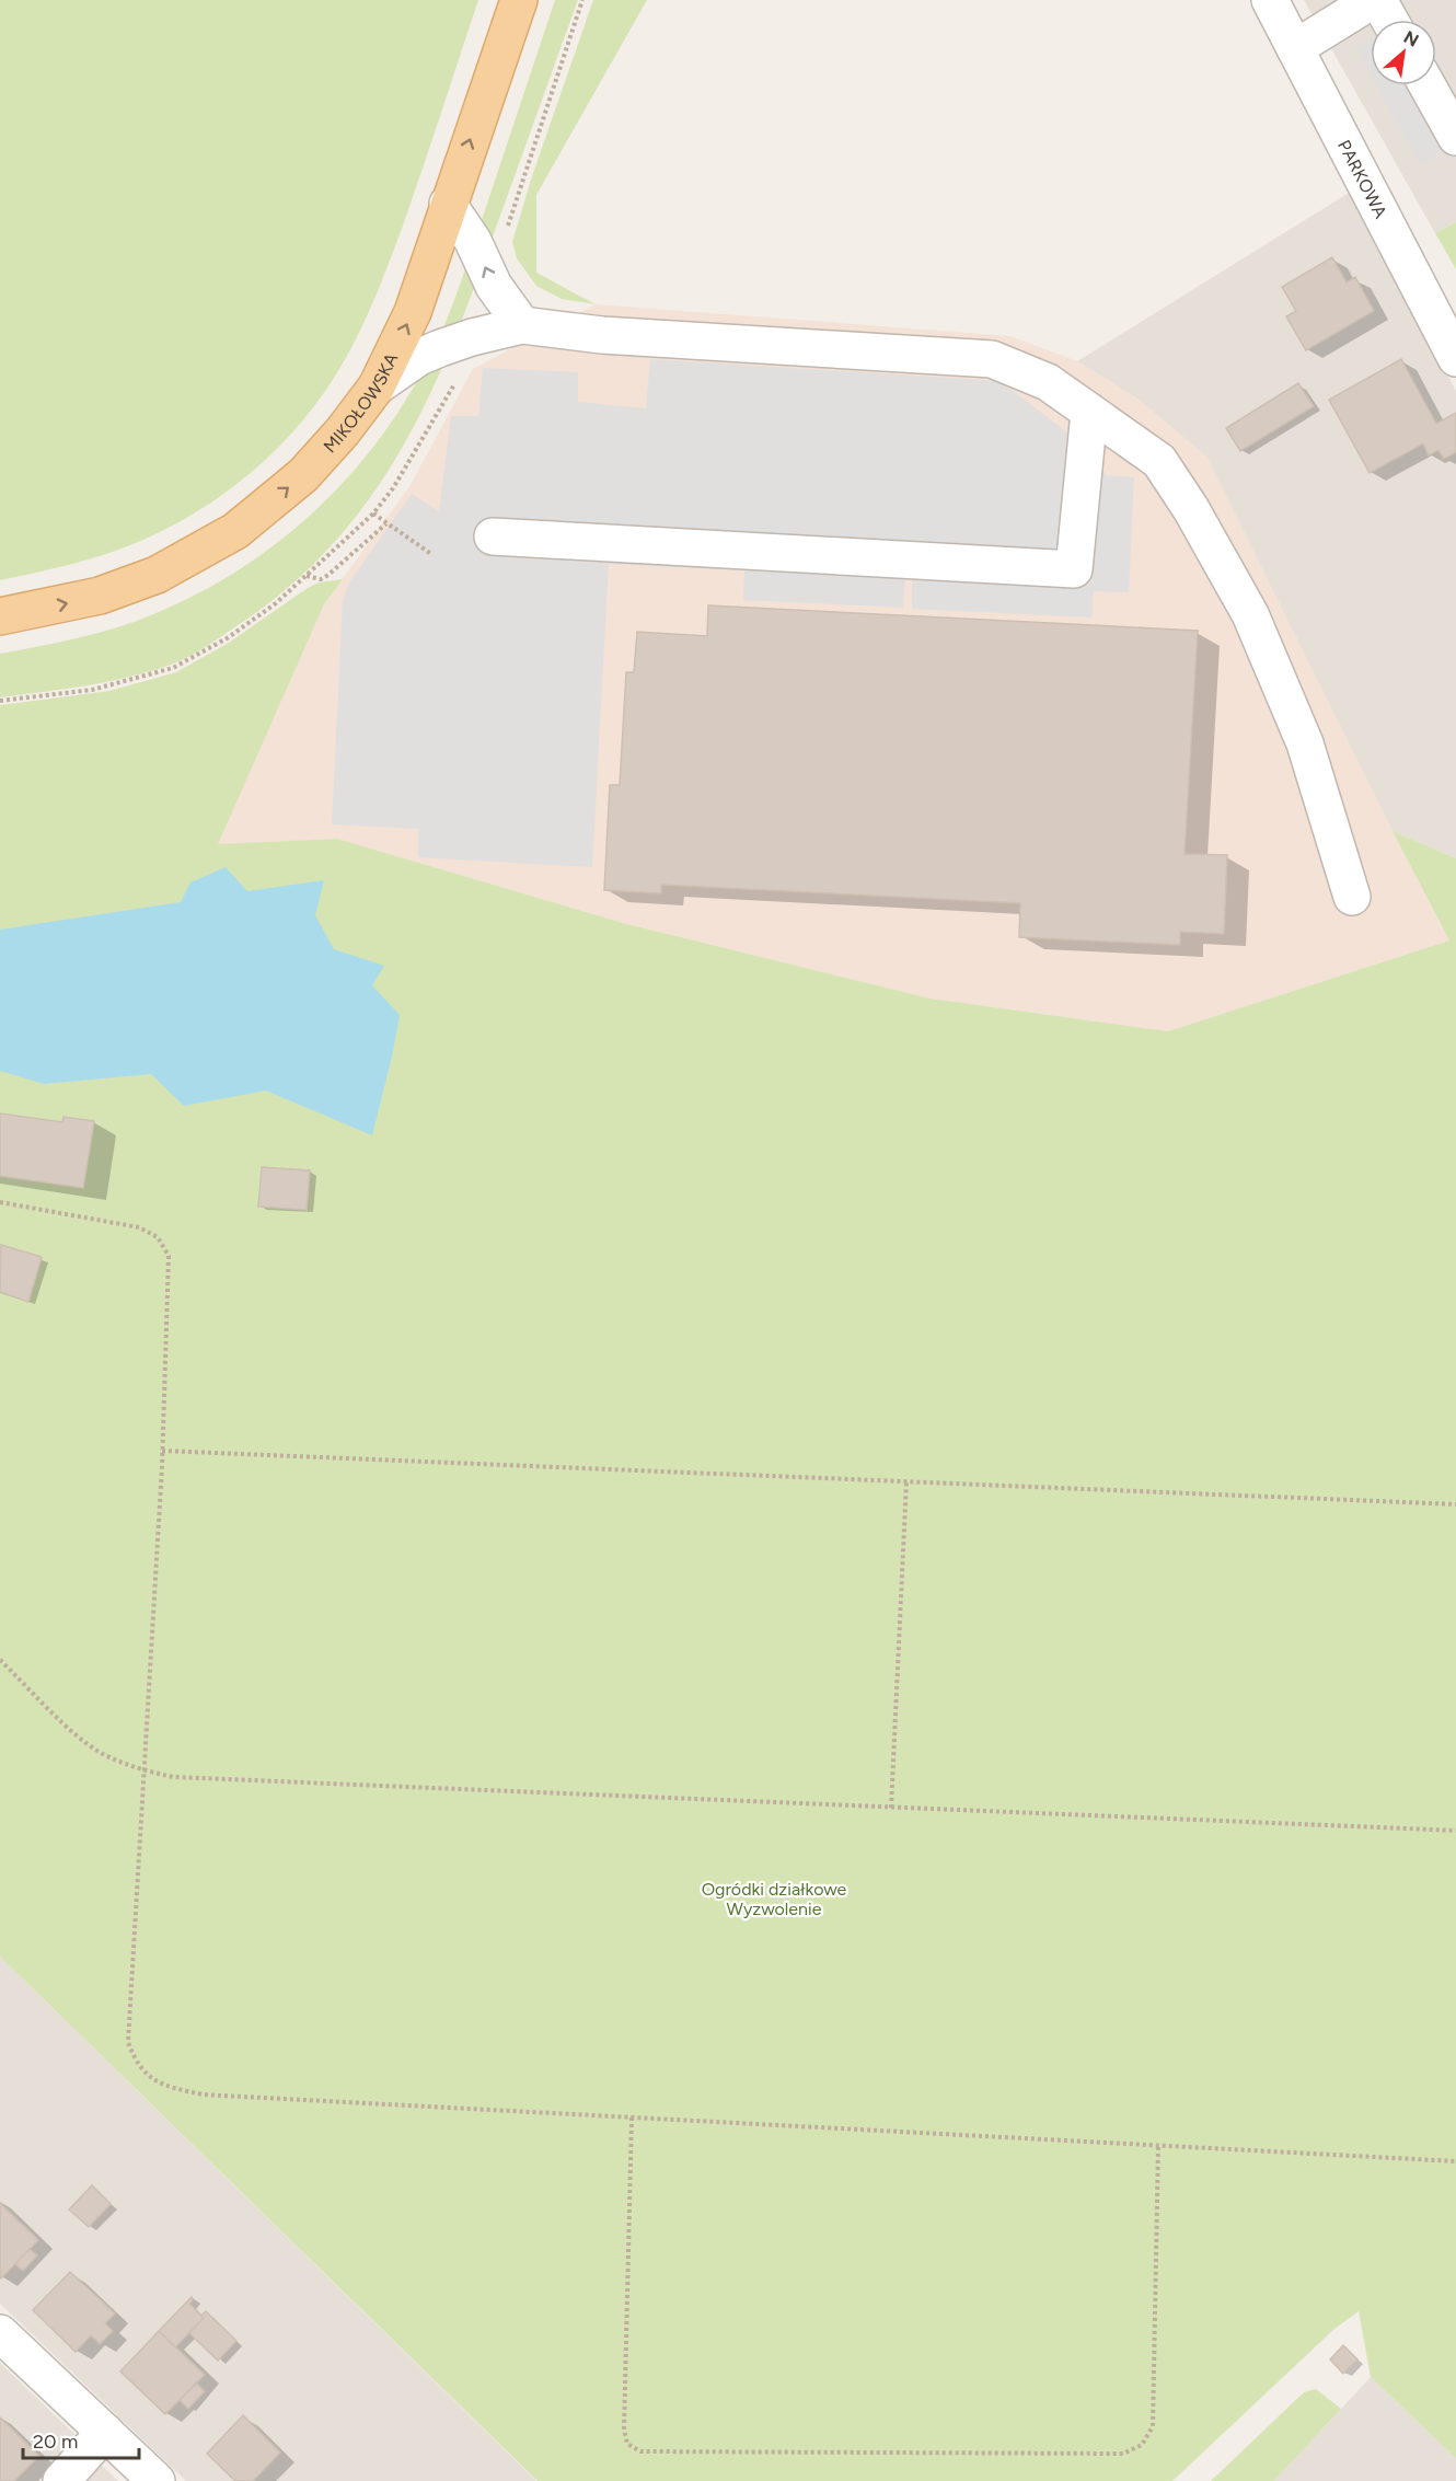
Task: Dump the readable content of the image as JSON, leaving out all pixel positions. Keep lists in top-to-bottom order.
{
  "streets": {
    "main road": ["MIKOŁOWSKA"],
    "street": ["PARKOWA"]
  },
  "one_way": ["MIKOŁOWSKA"],
  "parks": ["Ogródki działkowe Wyzwolenie"],
  "scale_bar": "20 m",
  "north": "top right"
}
